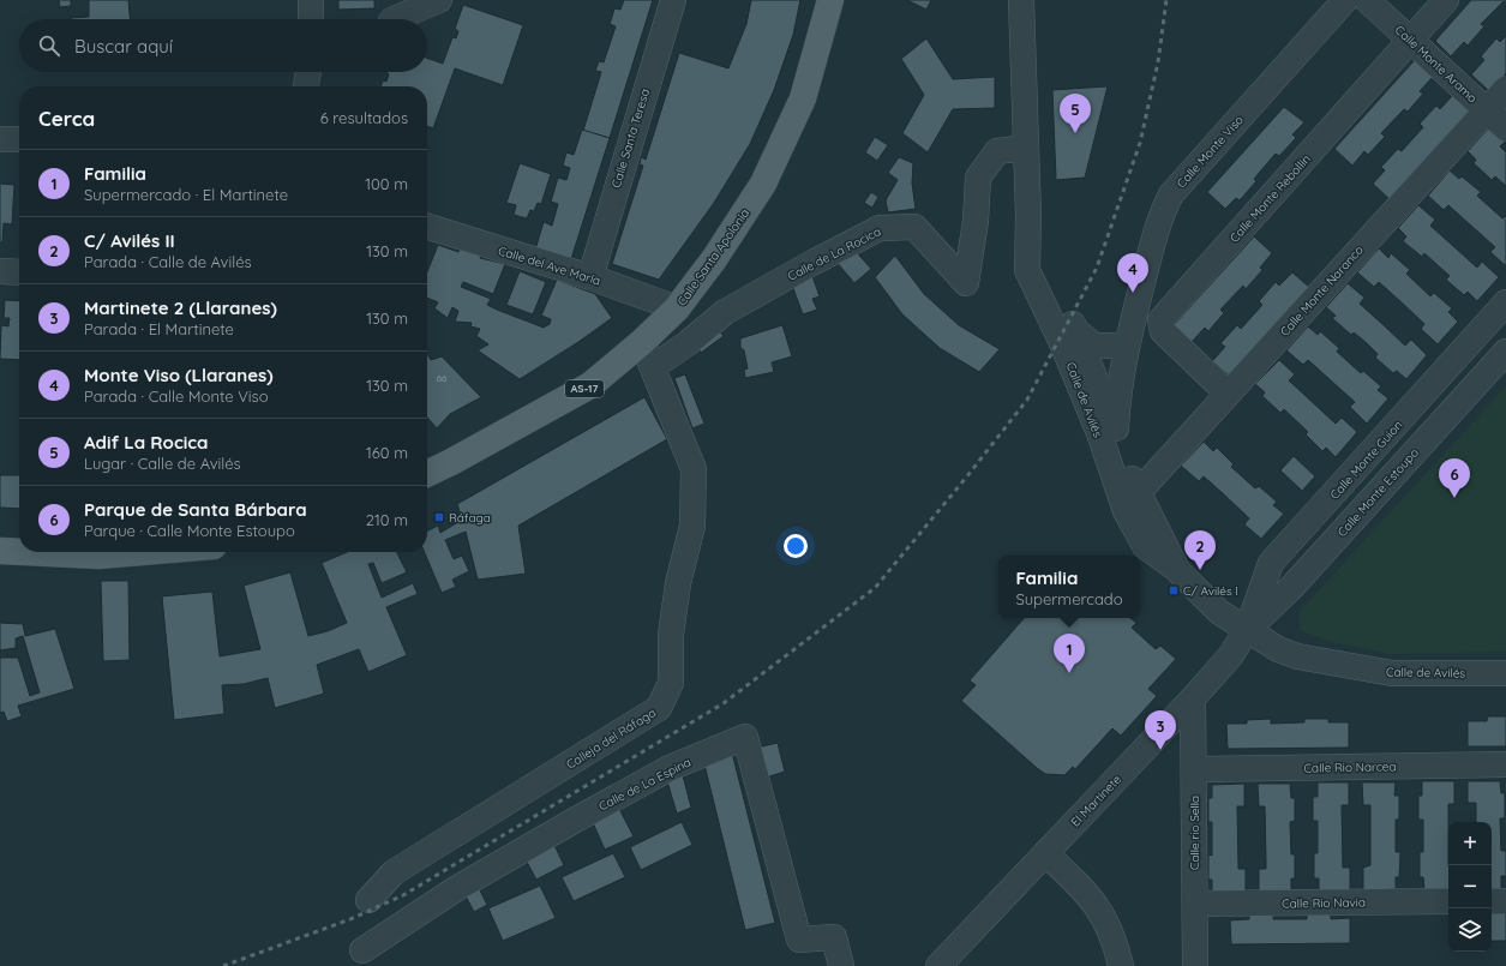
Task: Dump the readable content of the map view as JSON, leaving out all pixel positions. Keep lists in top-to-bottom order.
{
  "streets": {
    "main road": ["Calle Santa Apolonia", "AS-17"],
    "street": [
      "Calle Monte Aramo",
      "Calle Santa Teresa",
      "Calle Monte Viso",
      "Calle Monte Rebollin",
      "Calle de La Rocica",
      "Calle del Ave María",
      "Calle Monte Naranco",
      "Calle de Avilés",
      "Calle Monte Guion",
      "Calle Monte Estoupo",
      "Calleja del Ráfaga",
      "Calle Rio Narcea",
      "Calle de La Espina",
      "El Martinete",
      "Calle rio Sella",
      "Calle Rio Navia"
    ]
  },
  "crossings": [
    ["Calle Monte Aramo", "Calle Monte Rebollin"],
    ["Calle Monte Aramo", "Calle Monte Naranco"],
    ["Calle Santa Teresa", "Calle del Ave María"],
    ["Calle Monte Viso", "Calle de Avilés"],
    ["Calle Monte Rebollin", "Calle Monte Naranco"],
    ["Calle de La Rocica", "Calle de Avilés"],
    ["Calle de La Rocica", "Calleja del Ráfaga"],
    ["Calle Santa Apolonia", "Calle del Ave María"],
    ["Calle Santa Apolonia", "Calleja del Ráfaga"],
    ["Calle Monte Naranco", "Calle de Avilés"],
    ["Calle de Avilés", "Calle Monte Guion"],
    ["Calle de Avilés", "Calle Monte Estoupo"],
    ["Calle de Avilés", "El Martinete"],
    ["Calle Monte Guion", "Calle Monte Estoupo"],
    ["Calle Monte Guion", "El Martinete"],
    ["Calle Monte Estoupo", "El Martinete"],
    ["Calleja del Ráfaga", "Calle de La Espina"],
    ["Calle Rio Narcea", "Calle rio Sella"],
    ["El Martinete", "Calle rio Sella"],
    ["Calle rio Sella", "Calle Rio Navia"]
  ],
  "places": {
    "transit": ["Ráfaga", "C/ Avilés I"]
  },
  "house_numbers": ["66"],
  "page": {
    "search": "Buscar aquí",
    "heading": ["Cerca", "6 resultados"],
    "pins": [
      "5",
      "4",
      "6",
      "2",
      "1",
      "3"
    ],
    "list": [
      {
        "mark": "1",
        "name": "Familia",
        "note": "Supermercado · El Martinete",
        "value": "100 m"
      },
      {
        "mark": "2",
        "name": "C/ Avilés II",
        "note": "Parada · Calle de Avilés",
        "value": "130 m"
      },
      {
        "mark": "3",
        "name": "Martinete 2 (Llaranes)",
        "note": "Parada · El Martinete",
        "value": "130 m"
      },
      {
        "mark": "4",
        "name": "Monte Viso (Llaranes)",
        "note": "Parada · Calle Monte Viso",
        "value": "130 m"
      },
      {
        "mark": "5",
        "name": "Adif La Rocica",
        "note": "Lugar · Calle de Avilés",
        "value": "160 m"
      },
      {
        "mark": "6",
        "name": "Parque de Santa Bárbara",
        "note": "Parque · Calle Monte Estoupo",
        "value": "210 m"
      }
    ],
    "popup": ["Familia", "Supermercado"],
    "map_buttons": ["+", "−"]
  }
}
